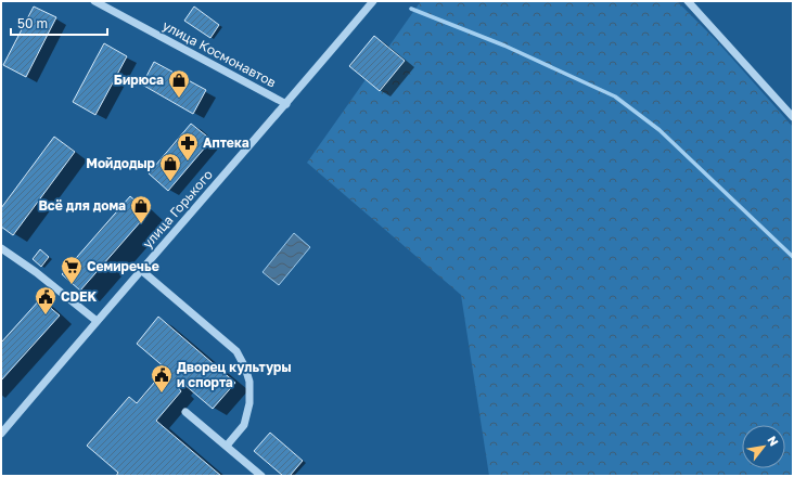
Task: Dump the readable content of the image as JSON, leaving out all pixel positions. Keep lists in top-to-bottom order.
{
  "streets": {
    "street": ["улица Космонавтов", "улица Горького"]
  },
  "crossings": [
    ["улица Космонавтов", "улица Горького"]
  ],
  "places": {
    "shop": ["Бирюса", "Мойдодыр", "Всё для дома"],
    "pharmacy": ["Аптека"],
    "supermarket": ["Семиречье"],
    "public building": ["CDEK", "Дворец культуры и спорта"]
  },
  "scale_bar": "50 m",
  "north": "top right"
}
